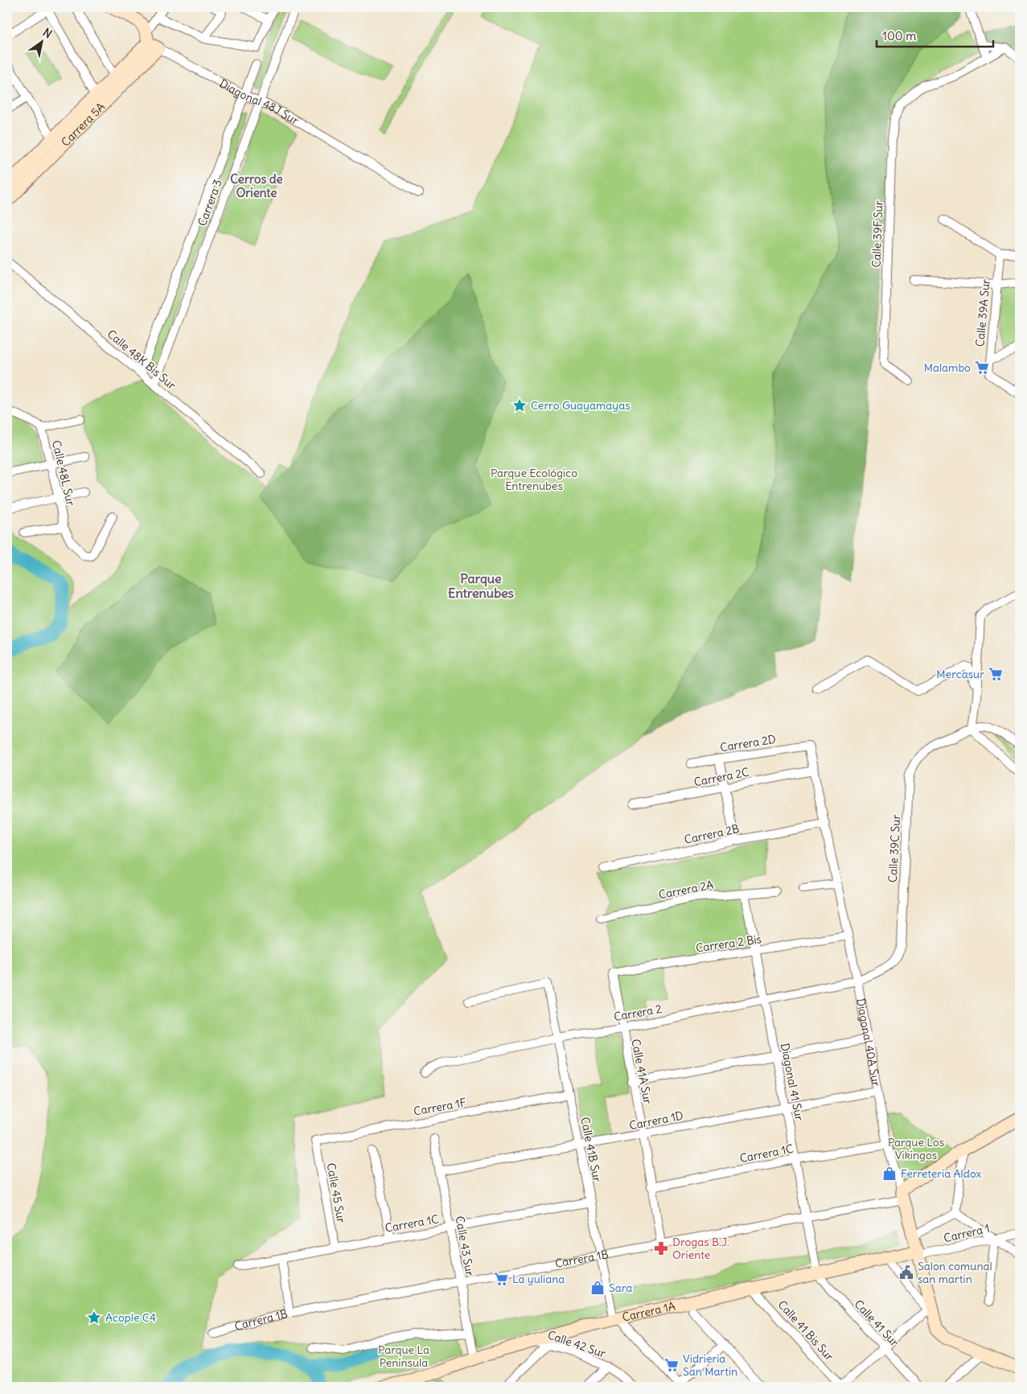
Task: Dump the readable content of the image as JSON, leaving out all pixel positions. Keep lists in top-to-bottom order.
{
  "streets": {
    "main road": [
      "Diagonal 48J Sur",
      "Carrera 5A",
      "Diagonal 40A Sur",
      "Carrera 1B",
      "Carrera 1A"
    ],
    "street": [
      "Carrera 3",
      "Calle 39F Sur",
      "Calle 39A Sur",
      "Calle 48K Bis Sur",
      "Calle 48L Sur",
      "Carrera 2D",
      "Carrera 2C",
      "Carrera 2B",
      "Calle 39C Sur",
      "Carrera 2A",
      "Carrera 2 Bis",
      "Carrera 2",
      "Calle 41A Sur",
      "Diagonal 41 Sur",
      "Carrera 1F",
      "Carrera 1D",
      "Calle 41B Sur",
      "Carrera 1C",
      "Calle 45 Sur",
      "Carrera 1",
      "Calle 43 Sur",
      "Calle 41 Sur",
      "Calle 41 Bis Sur",
      "Calle 42 Sur"
    ]
  },
  "crossings": [
    ["Diagonal 48J Sur", "Carrera 5A"],
    ["Diagonal 48J Sur", "Carrera 3"],
    ["Carrera 3", "Calle 48K Bis Sur"],
    ["Carrera 2D", "Diagonal 40A Sur"],
    ["Carrera 2C", "Diagonal 40A Sur"],
    ["Carrera 2B", "Diagonal 40A Sur"],
    ["Calle 39C Sur", "Carrera 2"],
    ["Calle 39C Sur", "Diagonal 40A Sur"],
    ["Carrera 2A", "Diagonal 41 Sur"],
    ["Carrera 2 Bis", "Diagonal 40A Sur"],
    ["Carrera 2 Bis", "Calle 41A Sur"],
    ["Carrera 2 Bis", "Diagonal 41 Sur"],
    ["Carrera 2", "Diagonal 40A Sur"],
    ["Carrera 2", "Calle 41A Sur"],
    ["Carrera 2", "Diagonal 41 Sur"],
    ["Carrera 2", "Calle 41B Sur"],
    ["Diagonal 40A Sur", "Carrera 1D"],
    ["Diagonal 40A Sur", "Carrera 1C"],
    ["Diagonal 40A Sur", "Carrera 1"],
    ["Diagonal 40A Sur", "Carrera 1B"],
    ["Diagonal 40A Sur", "Carrera 1A"],
    ["Calle 41A Sur", "Carrera 1D"],
    ["Calle 41A Sur", "Carrera 1C"],
    ["Calle 41A Sur", "Carrera 1B"],
    ["Diagonal 41 Sur", "Carrera 1D"],
    ["Diagonal 41 Sur", "Carrera 1C"],
    ["Diagonal 41 Sur", "Carrera 1B"],
    ["Diagonal 41 Sur", "Carrera 1A"],
    ["Diagonal 41 Sur", "Calle 41 Sur"],
    ["Carrera 1F", "Calle 41B Sur"],
    ["Carrera 1F", "Calle 45 Sur"],
    ["Carrera 1D", "Calle 41B Sur"],
    ["Carrera 1D", "Calle 43 Sur"],
    ["Calle 41B Sur", "Carrera 1C"],
    ["Calle 41B Sur", "Carrera 1B"],
    ["Calle 41B Sur", "Carrera 1A"],
    ["Carrera 1C", "Calle 45 Sur"],
    ["Carrera 1C", "Calle 43 Sur"],
    ["Carrera 1", "Carrera 1A"],
    ["Calle 43 Sur", "Carrera 1B"],
    ["Calle 43 Sur", "Carrera 1A"],
    ["Carrera 1A", "Calle 41 Sur"],
    ["Carrera 1A", "Calle 41 Bis Sur"],
    ["Carrera 1A", "Calle 42 Sur"]
  ],
  "districts": ["Cerros de Oriente", "Parque Entrenubes"],
  "parks": ["Parque Ecológico Entrenubes", "Parque Los Vikingos", "Parque La Península"],
  "places": {
    "supermarket": [
      "Malambo",
      "Mercasur",
      "La yuliana",
      "Vidrieria San Martin"
    ],
    "place": ["Cerro Guayamayas", "Acople C4"],
    "shop": ["Ferreteria Aldox", "Sara"],
    "pharmacy": ["Drogas B.J. Oriente"],
    "public building": ["Salon comunal san martin"]
  },
  "scale_bar": "100 m",
  "north": "top right"
}
